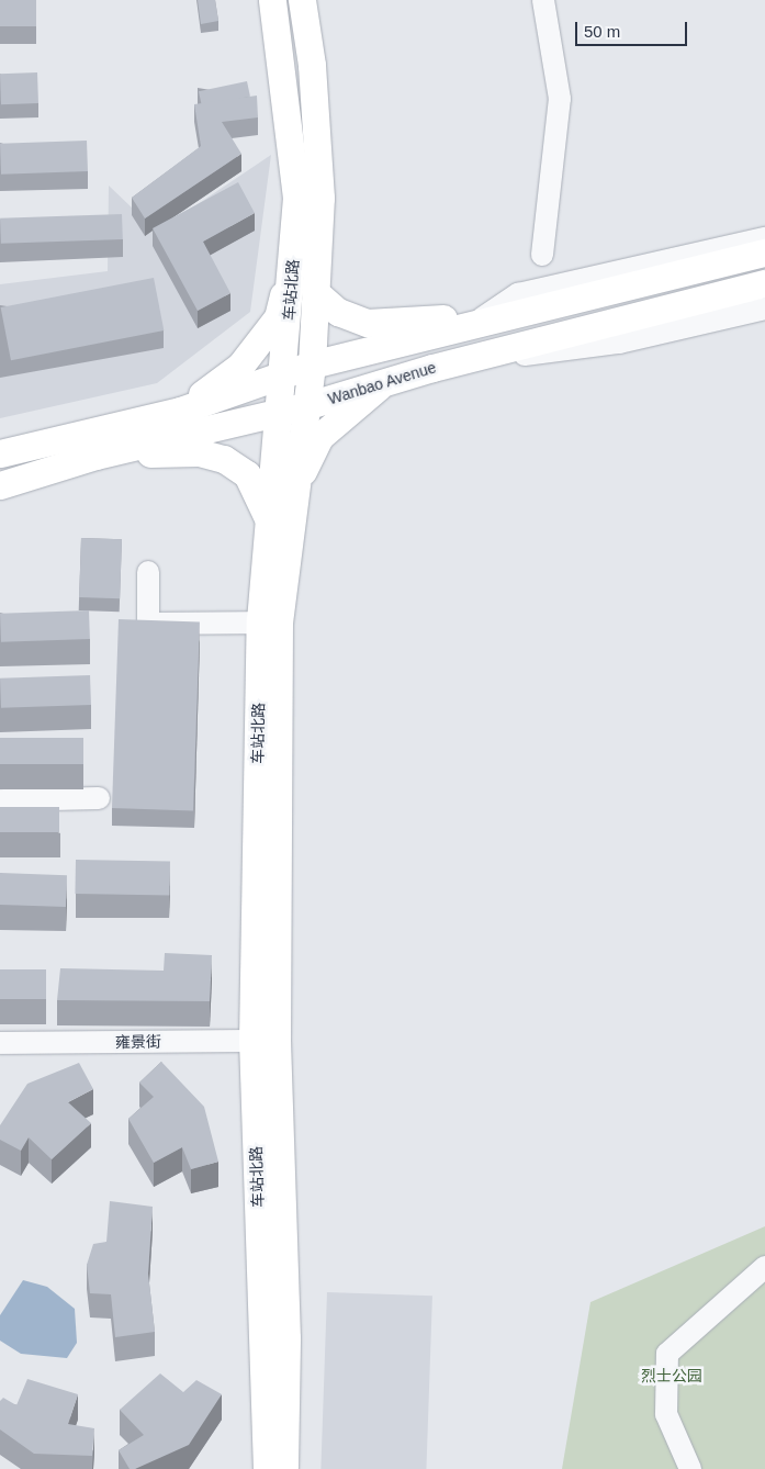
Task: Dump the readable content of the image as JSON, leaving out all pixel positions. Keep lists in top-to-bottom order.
{
  "streets": {
    "main road": ["车站北路", "Wanbao Avenue"],
    "street": ["雍景街"]
  },
  "crossings": [
    ["车站北路", "Wanbao Avenue"],
    ["车站北路", "雍景街"]
  ],
  "parks": ["烈士公园"],
  "scale_bar": "50 m"
}
